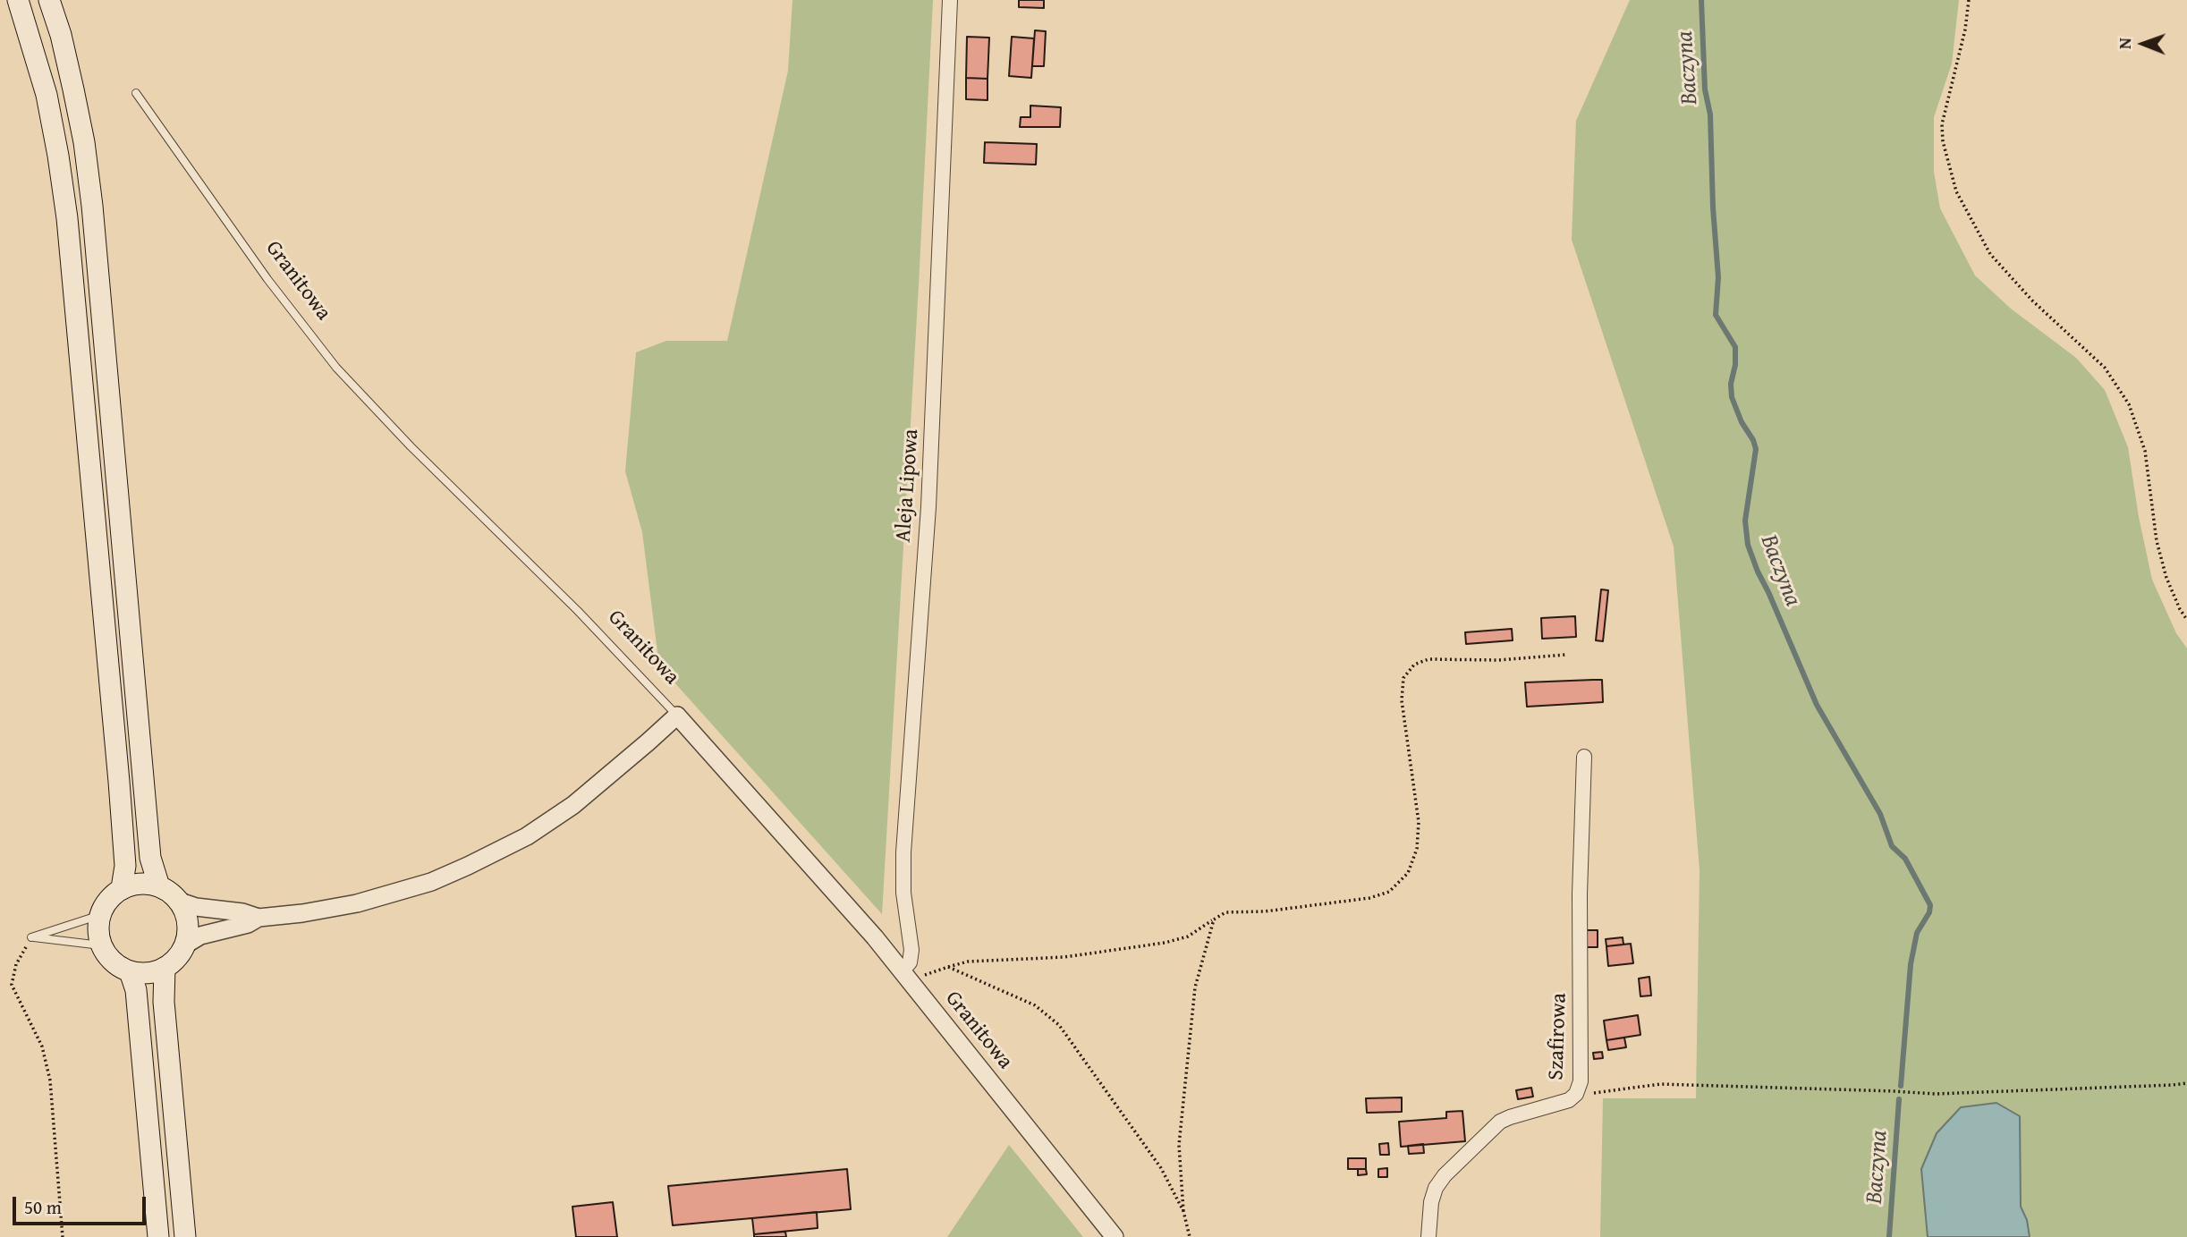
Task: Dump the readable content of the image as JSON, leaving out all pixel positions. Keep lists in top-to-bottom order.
{
  "streets": {
    "street": ["Granitowa", "Aleja Lipowa", "Szafirowa"]
  },
  "crossings": [
    ["Granitowa", "Aleja Lipowa"]
  ],
  "water": ["Baczyna"],
  "scale_bar": "50 m",
  "north": "left"
}
